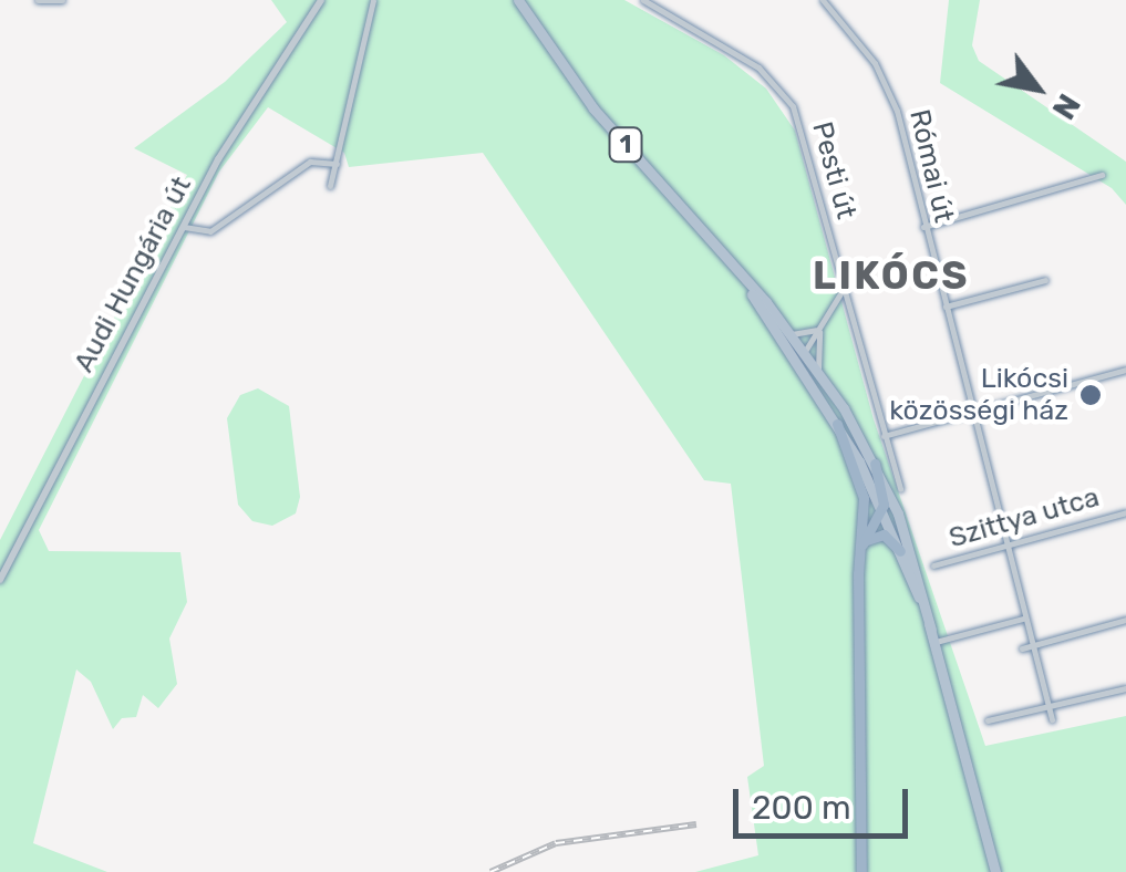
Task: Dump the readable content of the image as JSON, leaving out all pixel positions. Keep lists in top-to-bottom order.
{
  "streets": {
    "main road": ["1"],
    "street": [
      "Római út",
      "Pesti út",
      "Audi Hungária út",
      "Szittya utca"
    ]
  },
  "crossings": [
    ["Római út", "Szittya utca"]
  ],
  "districts": ["LIKÓCS"],
  "places": ["Likócsi közösségi ház"],
  "scale_bar": "200 m",
  "north": "bottom right"
}
